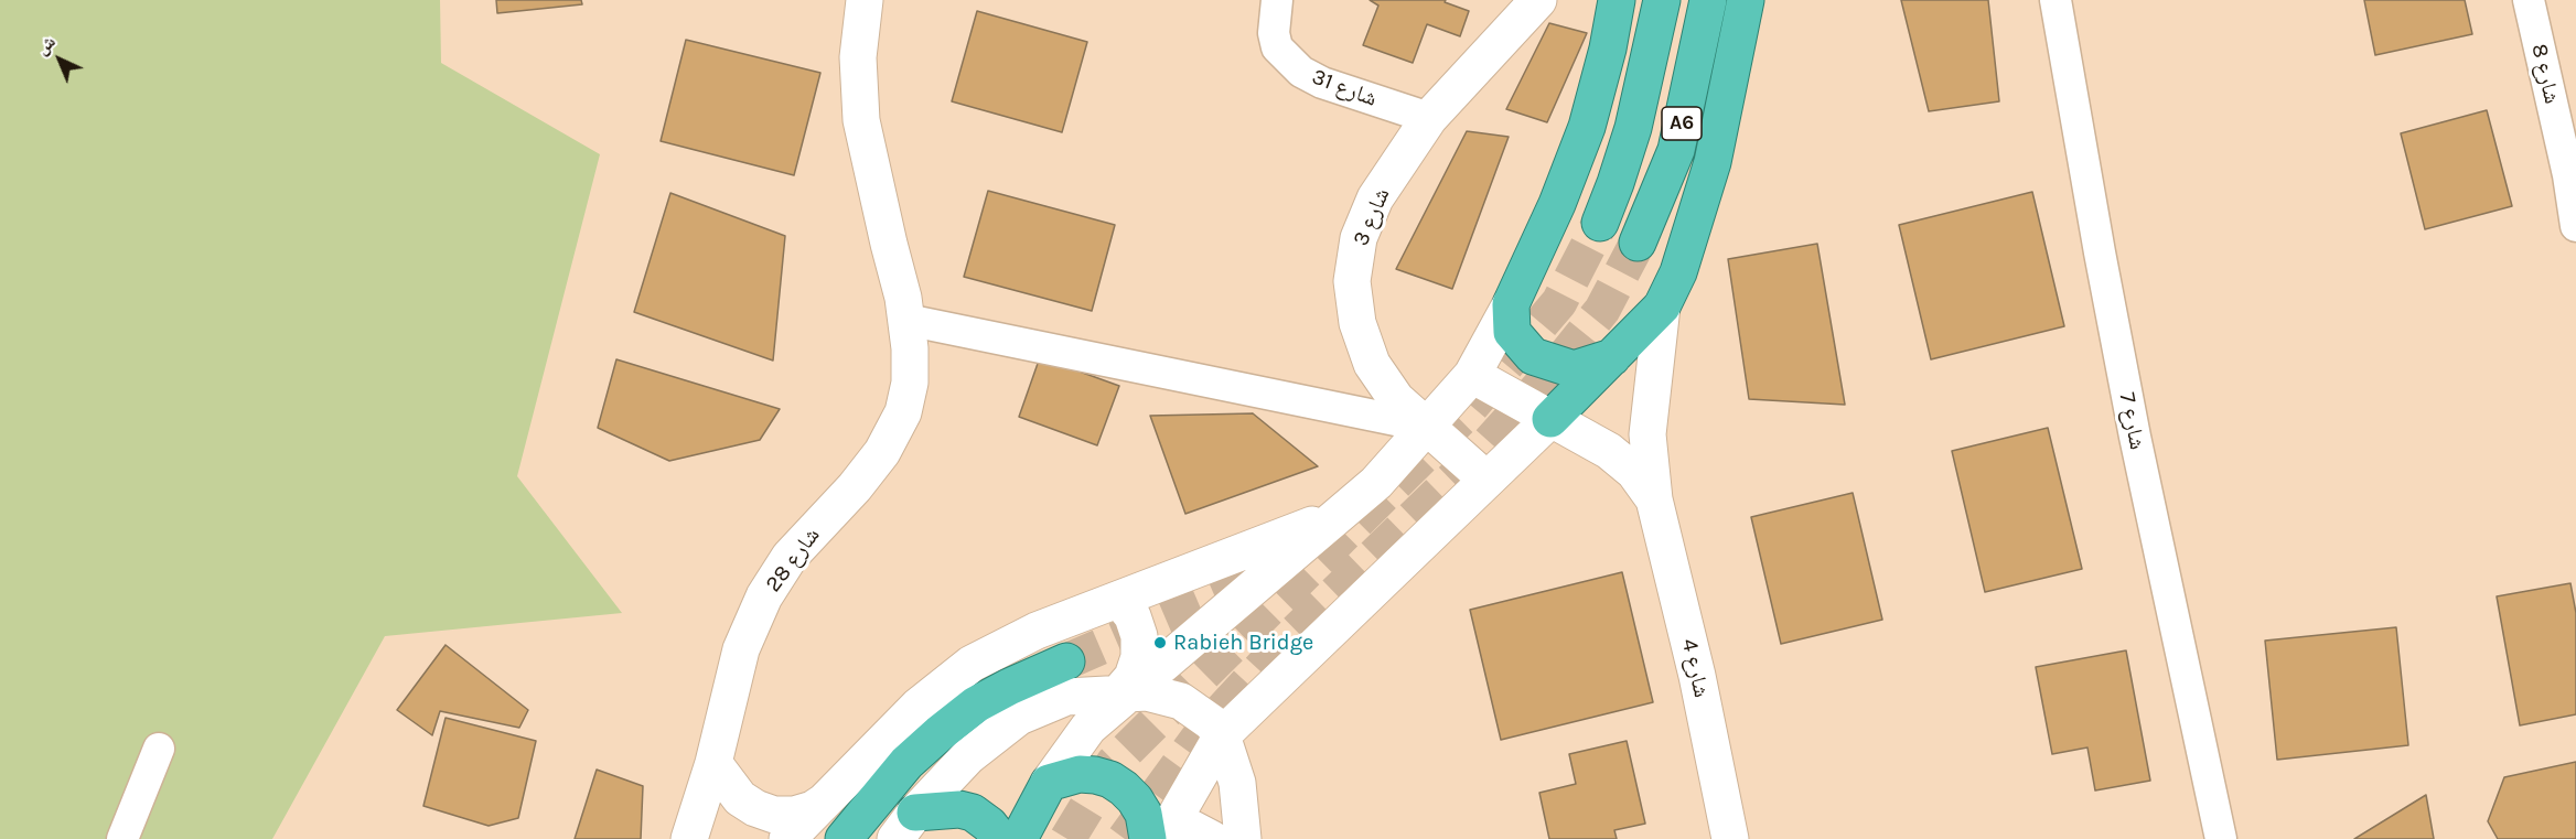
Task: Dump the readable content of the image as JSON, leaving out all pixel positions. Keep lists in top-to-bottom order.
{
  "streets": {
    "highway": ["A6"],
    "street": [
      "شارع 8",
      "شارع 31",
      "شارع 3",
      "شارع 7",
      "شارع 28",
      "شارع 4"
    ]
  },
  "crossings": [
    ["شارع 31", "شارع 3"]
  ],
  "places": ["Rabieh Bridge"],
  "north": "top left"
}
